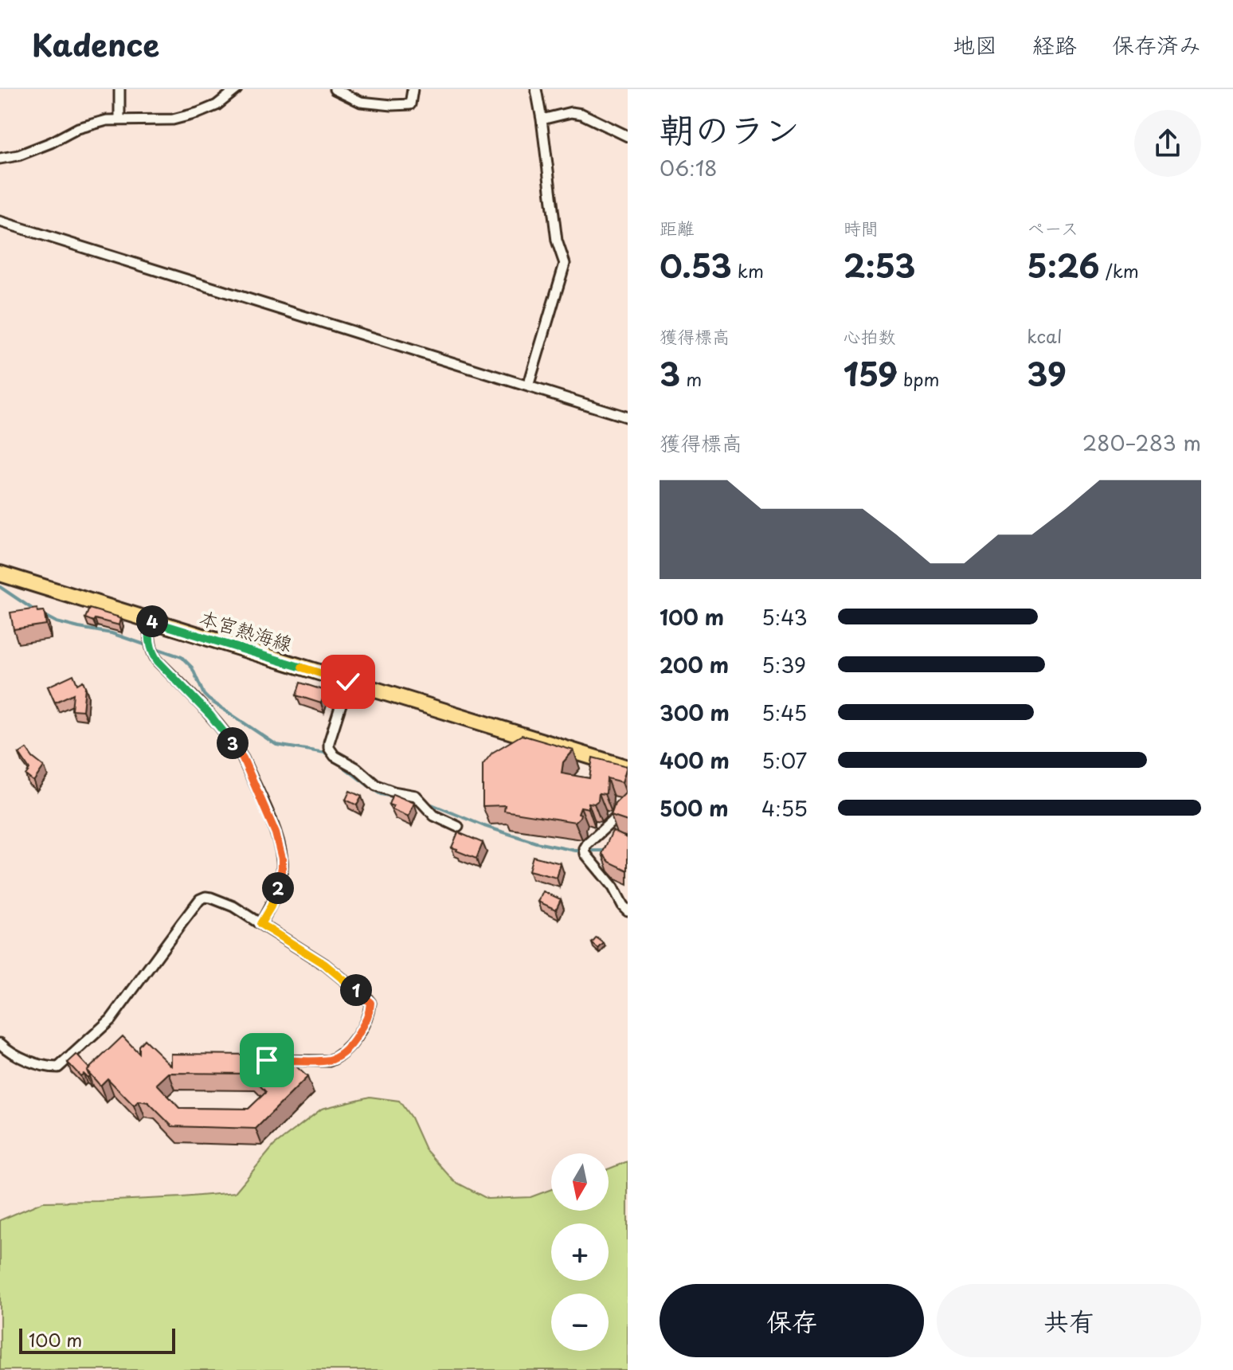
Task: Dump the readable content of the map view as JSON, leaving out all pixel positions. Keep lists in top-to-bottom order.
{
  "streets": {
    "main road": ["本宮熱海線"]
  },
  "scale_bar": "100 m",
  "north": "bottom",
  "page": {
    "header": "Kadence",
    "nav": ["地図", "経路", "保存済み"],
    "heading": ["朝のラン", "06:18"],
    "stats": [
      ["距離", "0.53 km"],
      ["時間", "2:53"],
      ["ペース", "5:26 /km"],
      ["獲得標高", "3 m"],
      ["心拍数", "159 bpm"],
      ["kcal", "39"]
    ],
    "chart": ["獲得標高", "280–283 m"],
    "list": [
      {
        "name": "100 m",
        "note": "5:43"
      },
      {
        "name": "200 m",
        "note": "5:39"
      },
      {
        "name": "300 m",
        "note": "5:45"
      },
      {
        "name": "400 m",
        "note": "5:07"
      },
      {
        "name": "500 m",
        "note": "4:55"
      }
    ],
    "pins": [
      "4",
      "3",
      "2",
      "1"
    ],
    "map_buttons": ["+", "−"],
    "buttons": ["保存", "共有"],
    "scale": "100 m"
  }
}
